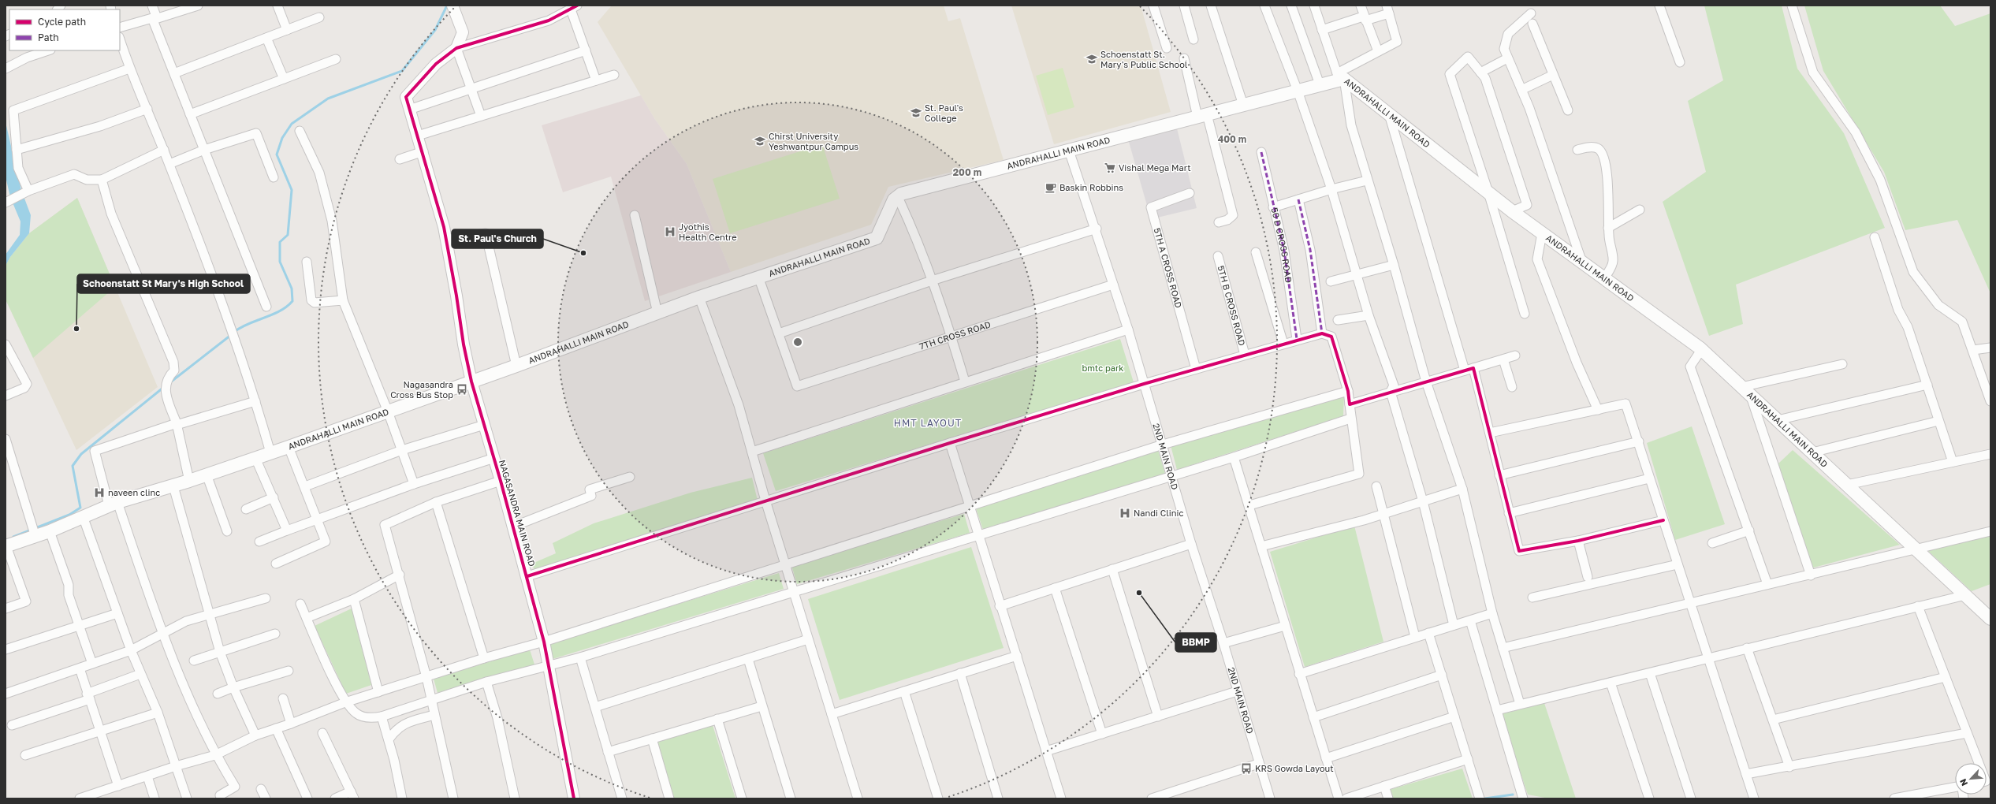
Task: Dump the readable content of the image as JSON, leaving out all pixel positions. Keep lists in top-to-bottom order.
{
  "streets": {
    "main road": ["ANDRAHALLI MAIN ROAD"],
    "street": [
      "50 D CROSS ROAD",
      "5TH A CROSS ROAD",
      "5TH B CROSS ROAD",
      "7TH CROSS ROAD",
      "2ND MAIN ROAD",
      "NAGASANDRA MAIN ROAD"
    ]
  },
  "crossings": [
    ["ANDRAHALLI MAIN ROAD", "2ND MAIN ROAD"],
    ["ANDRAHALLI MAIN ROAD", "NAGASANDRA MAIN ROAD"],
    ["7TH CROSS ROAD", "2ND MAIN ROAD"]
  ],
  "districts": ["HMT LAYOUT"],
  "parks": ["bmtc park"],
  "places": {
    "school or university": ["Schoenstatt St. Mary's Public School", "St. Paul's College", "Chirst University Yeshwantpur Campus"],
    "supermarket": ["Vishal Mega Mart"],
    "cafe": ["Baskin Robbins"],
    "hospital": ["Jyothis Health Centre", "naveen clinc", "Nandi Clinic"],
    "other": ["St. Paul's Church", "Schoenstatt St Mary's High School", "BBMP"],
    "bus stop": ["Nagasandra Cross Bus Stop", "KRS Gowda Layout"]
  },
  "legend": ["Cycle path", "Path"],
  "north": "bottom left",
  "rings": ["400 m", "200 m"]
}
